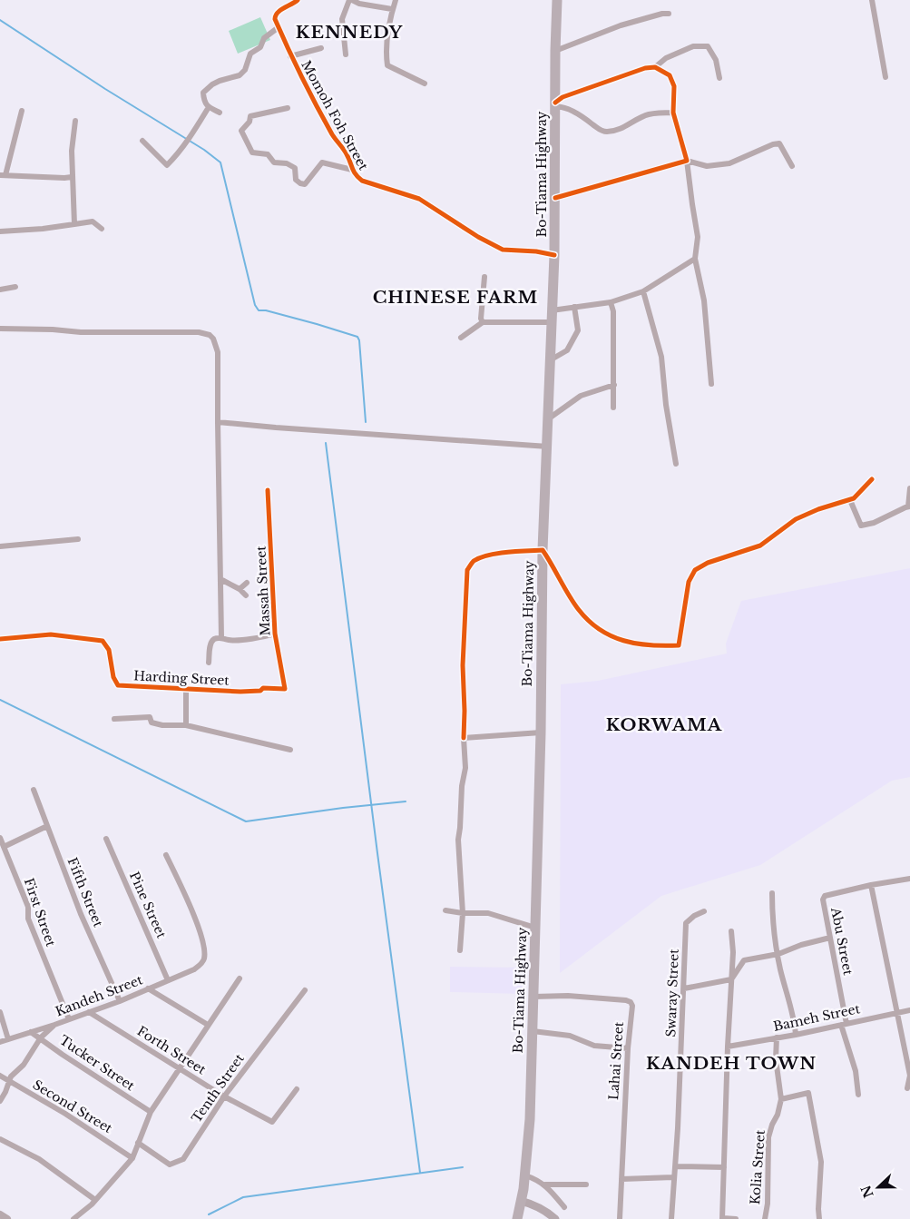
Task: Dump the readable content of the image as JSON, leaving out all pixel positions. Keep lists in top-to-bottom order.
{
  "streets": {
    "highway": ["Bo-Tiama Highway"],
    "street": [
      "Momoh Foh Street",
      "Massah Street",
      "Harding Street",
      "Fifth Street",
      "Pine Street",
      "First Street",
      "Abu Street",
      "Swaray Street",
      "Kandeh Street",
      "Bameh Street",
      "Forth Street",
      "Lahai Street",
      "Tucker Street",
      "Tenth Street",
      "Second Street",
      "Kolia Street"
    ]
  },
  "crossings": [
    ["Momoh Foh Street", "Bo-Tiama Highway"],
    ["Bo-Tiama Highway", "Lahai Street"],
    ["Massah Street", "Harding Street"],
    ["Fifth Street", "Kandeh Street"],
    ["Pine Street", "Kandeh Street"],
    ["First Street", "Kandeh Street"],
    ["Abu Street", "Bameh Street"],
    ["Kandeh Street", "Forth Street"],
    ["Kandeh Street", "Tucker Street"],
    ["Bameh Street", "Kolia Street"],
    ["Forth Street", "Tenth Street"]
  ],
  "districts": [
    "KENNEDY",
    "CHINESE FARM",
    "KORWAMA",
    "KANDEH TOWN"
  ],
  "north": "left"
}
